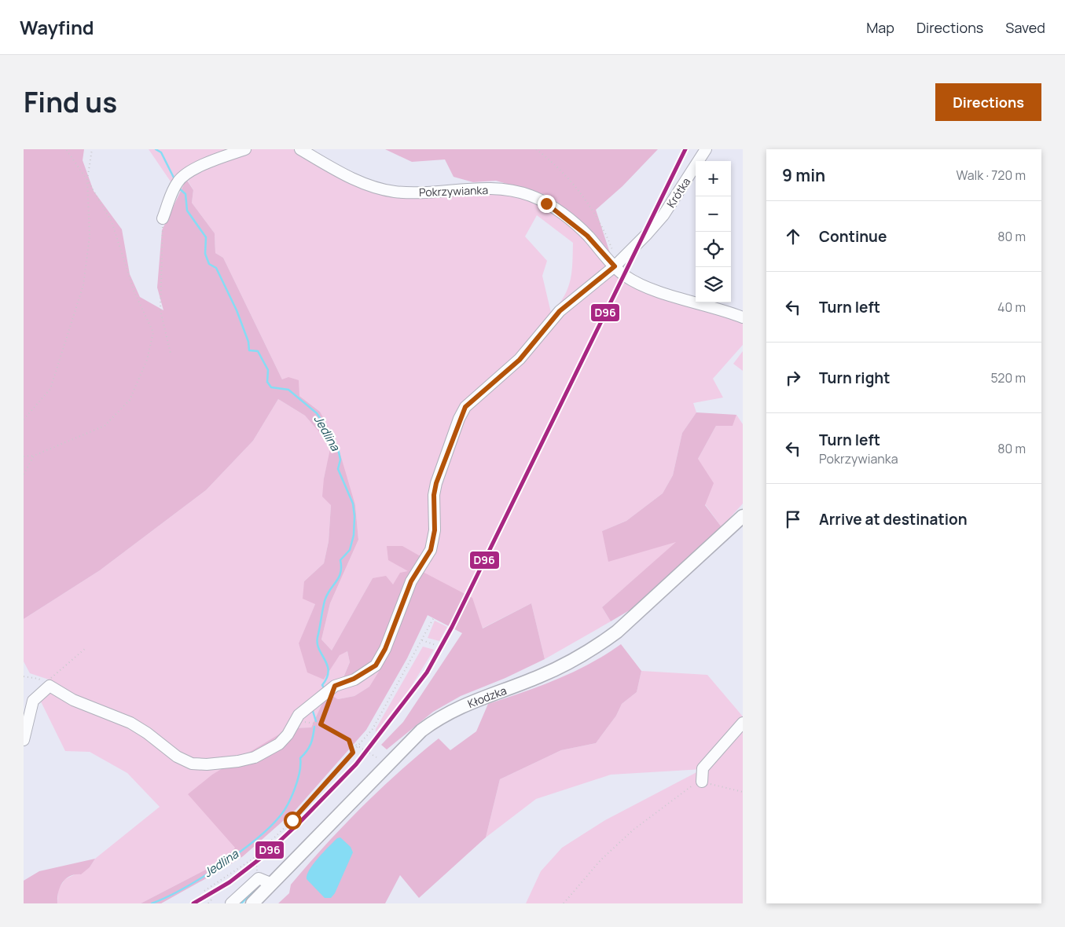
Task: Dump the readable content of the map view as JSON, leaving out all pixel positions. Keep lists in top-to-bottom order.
{
  "streets": {
    "main road": ["Kłodzka"],
    "street": ["Pokrzywianka", "Krótka"]
  },
  "crossings": [
    ["Pokrzywianka", "Krótka"]
  ],
  "water": ["Jedlina"],
  "lines": ["transit line D96"],
  "page": {
    "header": "Wayfind",
    "nav": ["Map", "Directions", "Saved"],
    "title": "Find us",
    "buttons": "Directions",
    "heading": ["9 min", "Walk · 720 m"],
    "map_buttons": ["+", "−"],
    "list": [
      ["Continue", "80 m"],
      ["Turn left", "40 m"],
      ["Turn right", "520 m"],
      ["Turn left", "Pokrzywianka", "80 m"],
      "Arrive at destination"
    ]
  }
}
